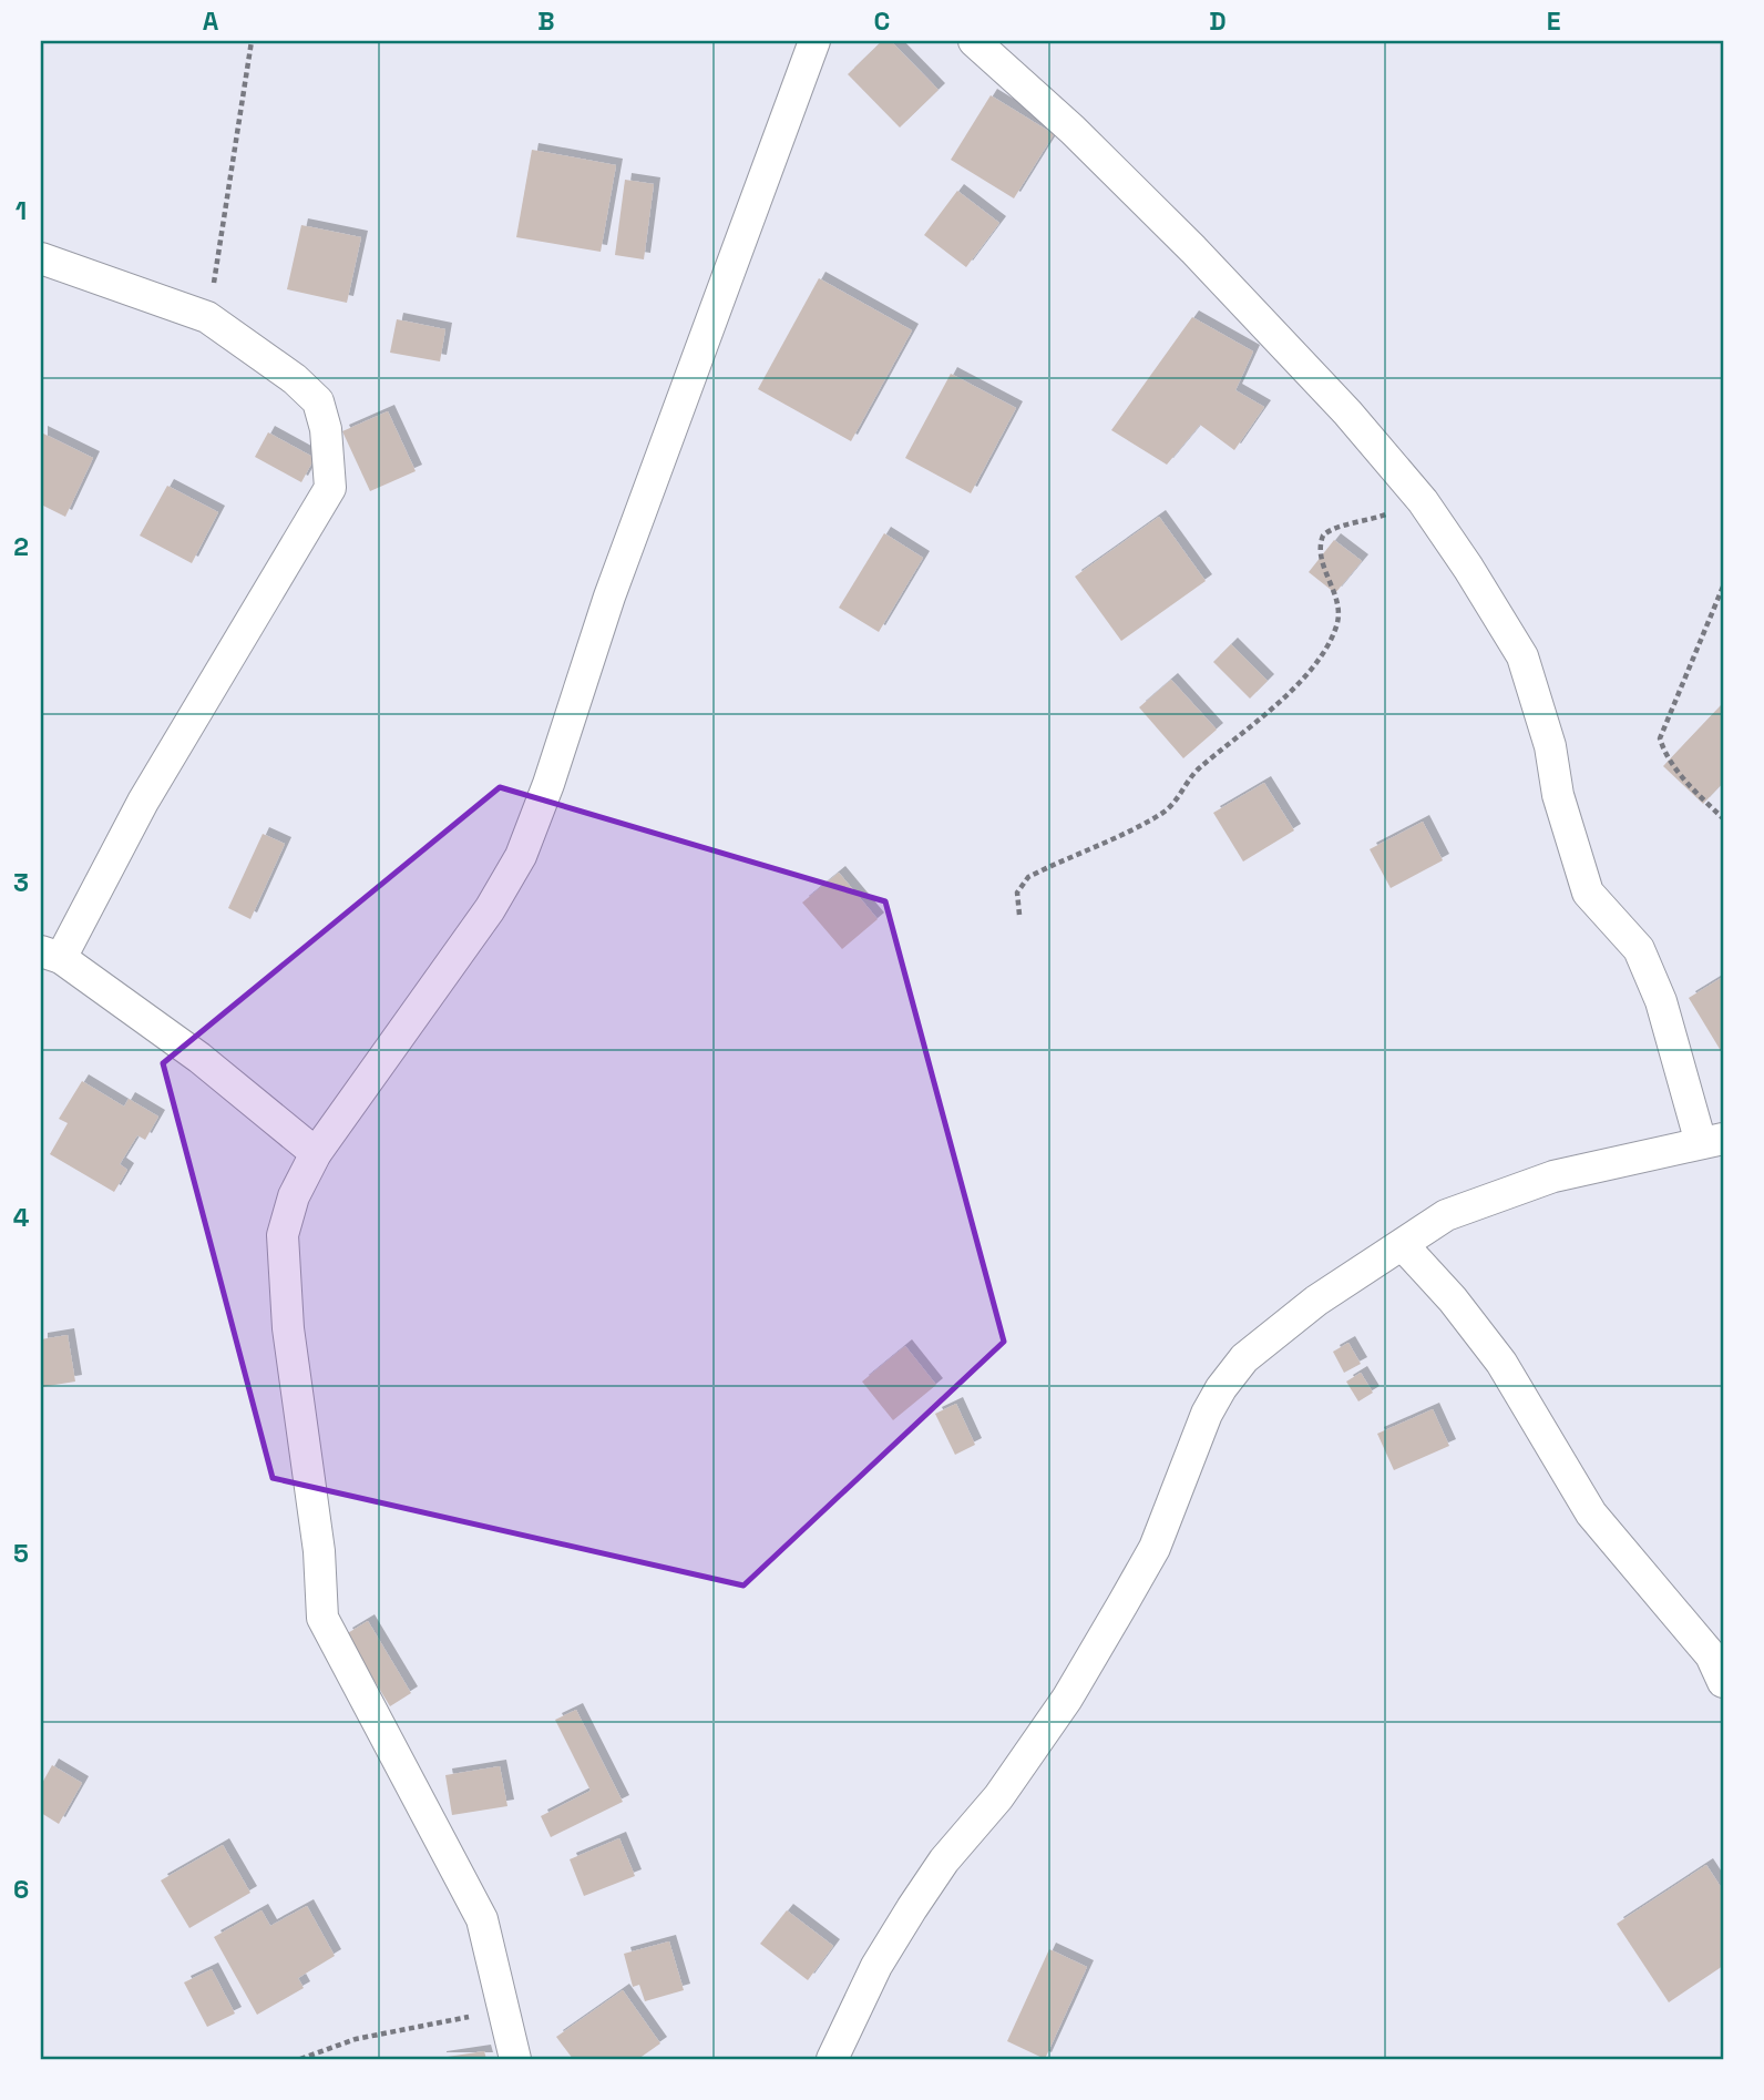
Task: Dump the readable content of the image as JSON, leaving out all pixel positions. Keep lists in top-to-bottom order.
{
  "grid": {
    "columns": [
      "A",
      "B",
      "C",
      "D",
      "E"
    ],
    "rows": [
      "1",
      "2",
      "3",
      "4",
      "5",
      "6"
    ]
  }
}
